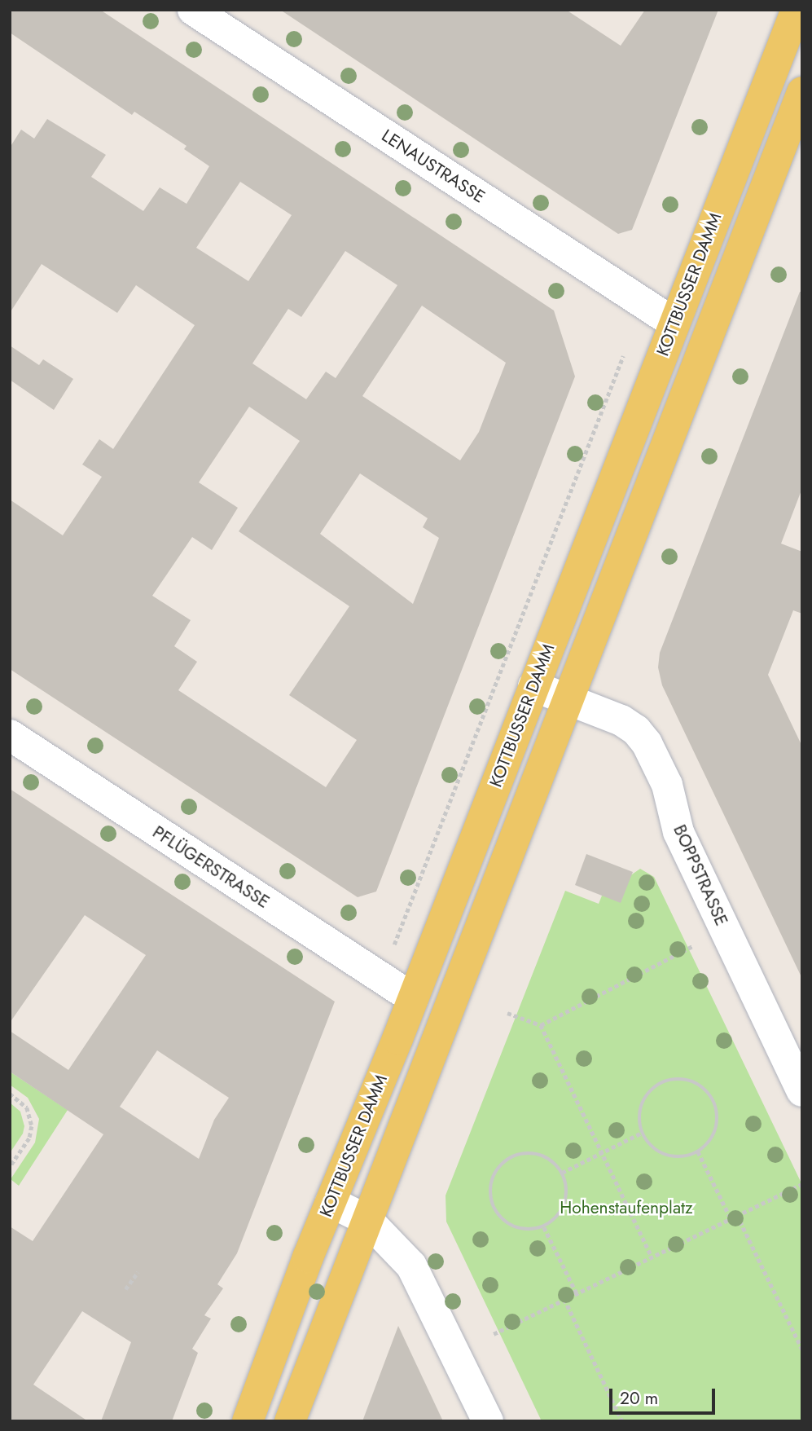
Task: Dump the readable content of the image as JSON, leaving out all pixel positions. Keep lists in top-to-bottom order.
{
  "streets": {
    "main road": ["KOTTBUSSER DAMM"],
    "street": ["LENAUSTRASSE", "PFLÜGERSTRASSE", "BOPPSTRASSE"]
  },
  "crossings": [
    ["LENAUSTRASSE", "KOTTBUSSER DAMM"],
    ["KOTTBUSSER DAMM", "PFLÜGERSTRASSE"],
    ["KOTTBUSSER DAMM", "BOPPSTRASSE"]
  ],
  "parks": ["Hohenstaufenplatz"],
  "scale_bar": "20 m"
}
